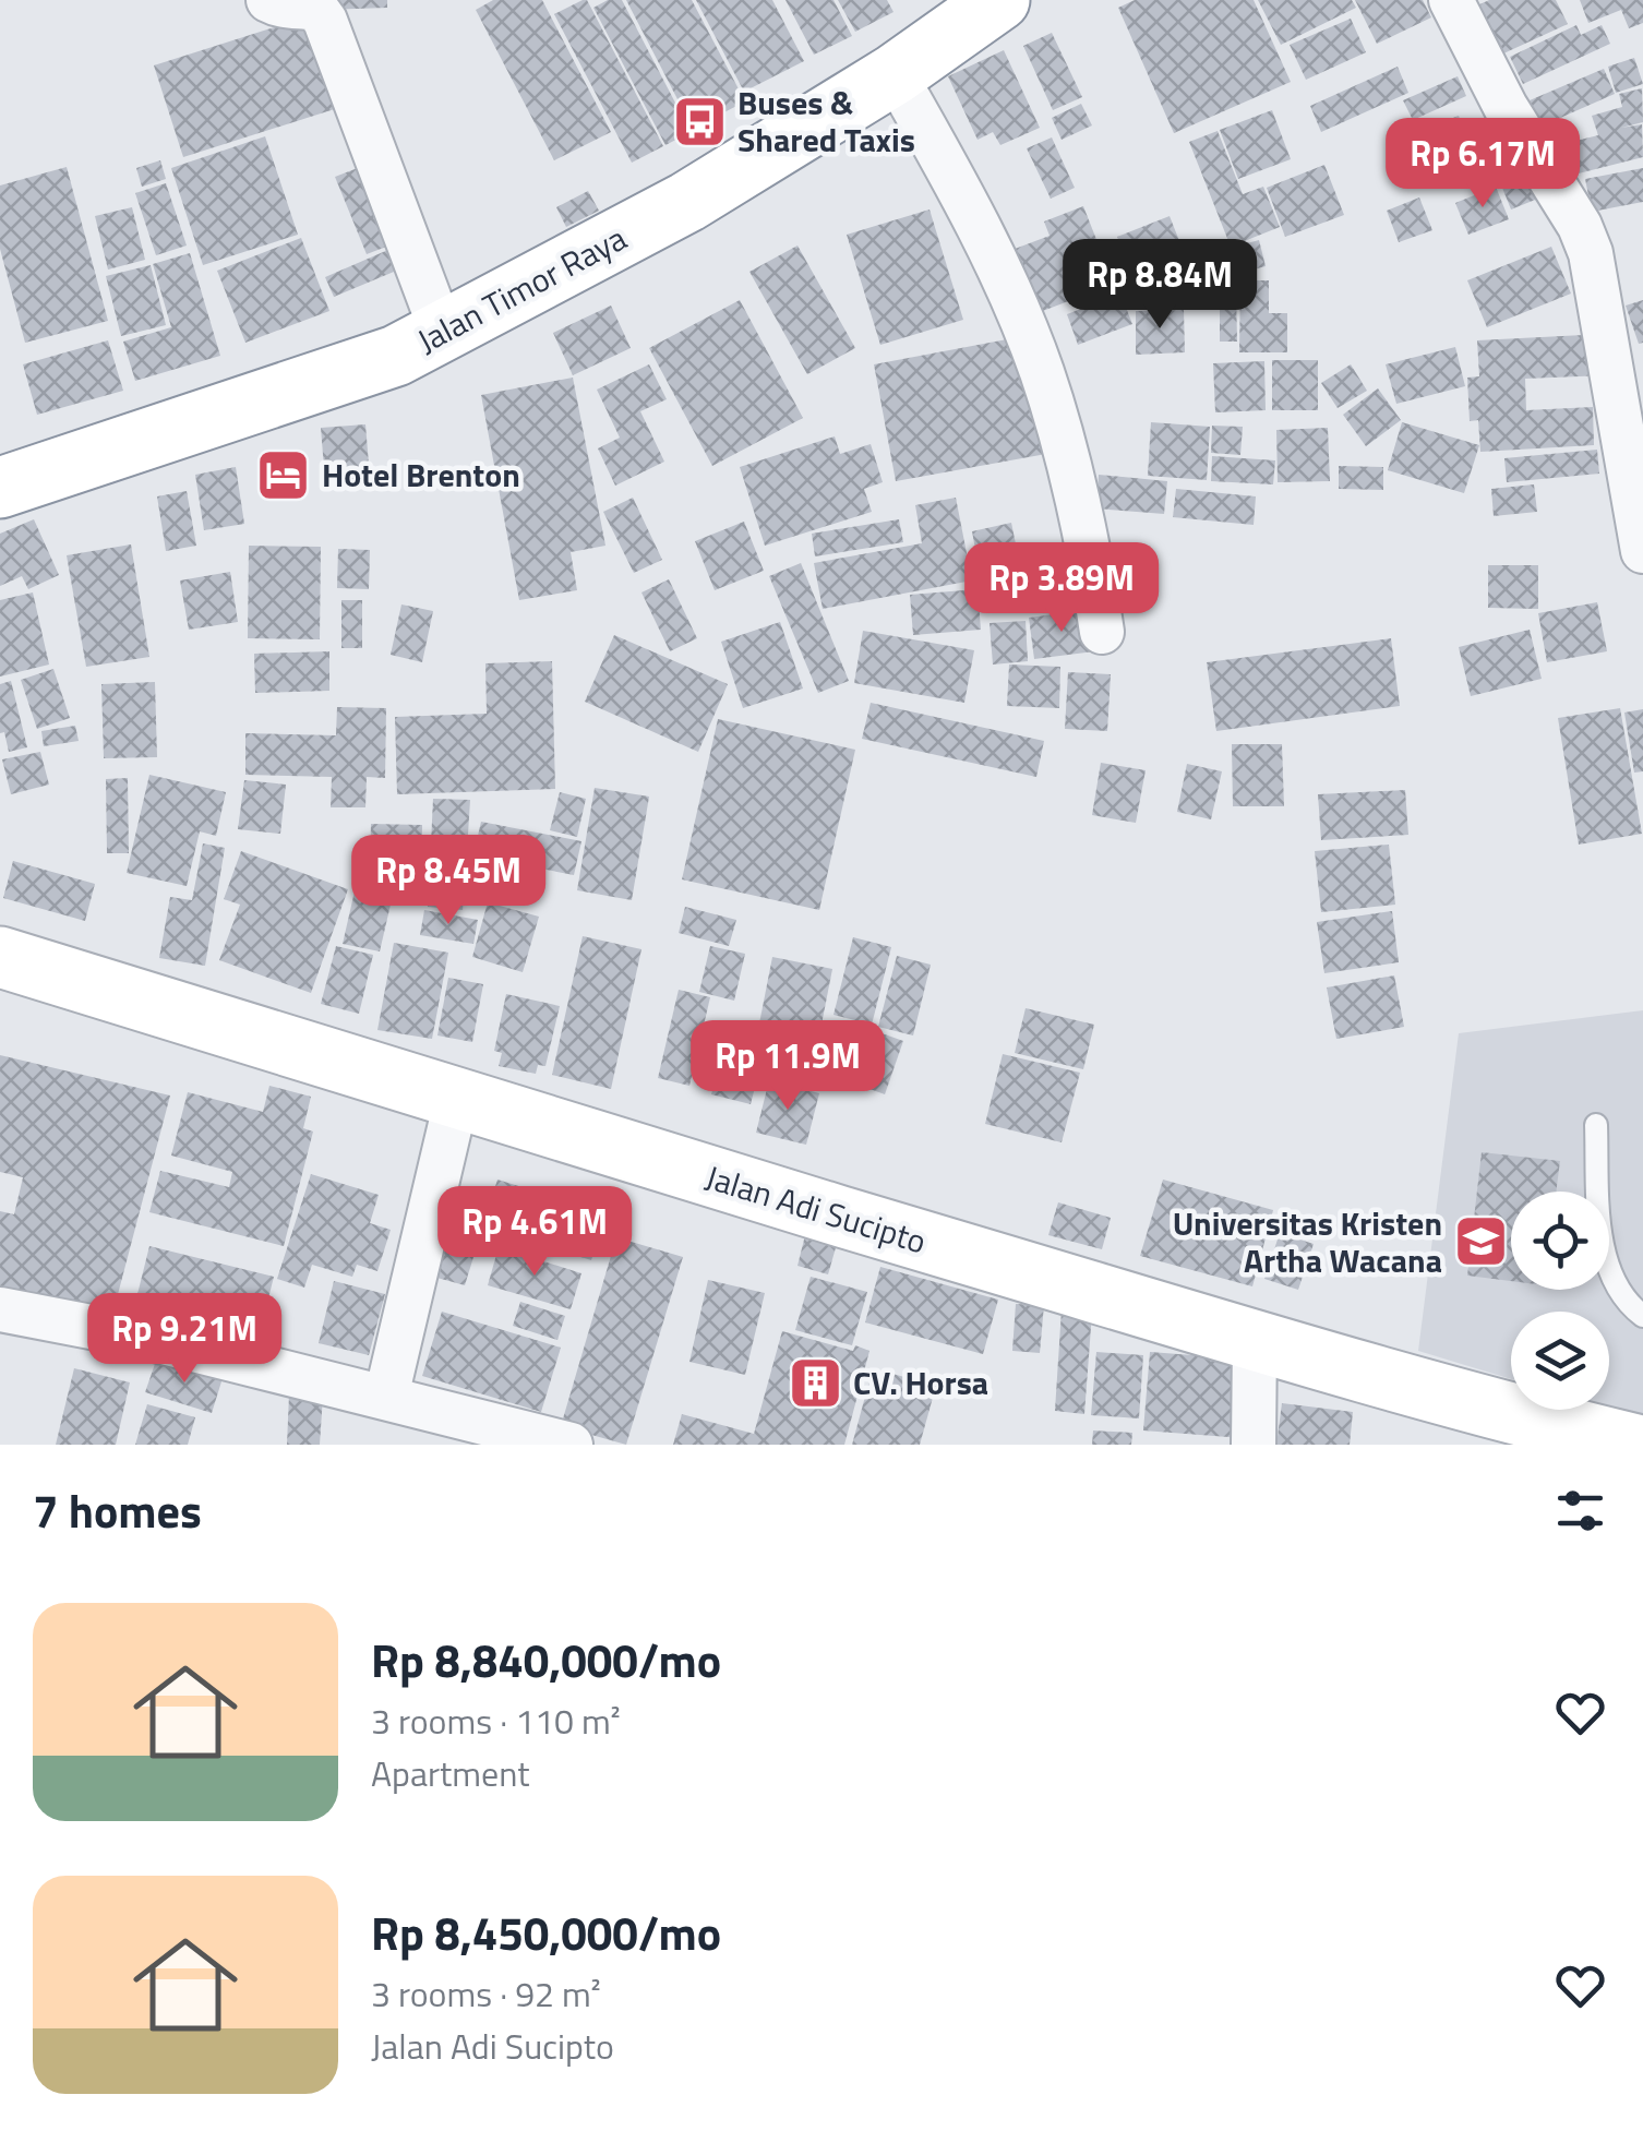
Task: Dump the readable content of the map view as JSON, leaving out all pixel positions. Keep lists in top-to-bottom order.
{
  "streets": {
    "main road": ["Jalan Timor Raya", "Jalan Adi Sucipto"]
  },
  "places": {
    "bus stop": ["Buses & Shared Taxis"],
    "hotel": ["Hotel Brenton"],
    "school or university": ["Universitas Kristen Artha Wacana"],
    "building": ["CV. Horsa"]
  },
  "page": {
    "price": [
      "Rp 6.17M",
      "Rp 8.84M",
      "Rp 3.89M",
      "Rp 8.45M",
      "Rp 11.9M",
      "Rp 4.61M",
      "Rp 9.21M"
    ],
    "heading": "7 homes",
    "list": [
      {
        "name": "Rp 8,840,000/mo",
        "note": "3 rooms · 110 m² · Apartment"
      },
      {
        "name": "Rp 8,450,000/mo",
        "note": "3 rooms · 92 m² · Jalan Adi Sucipto"
      }
    ]
  }
}
